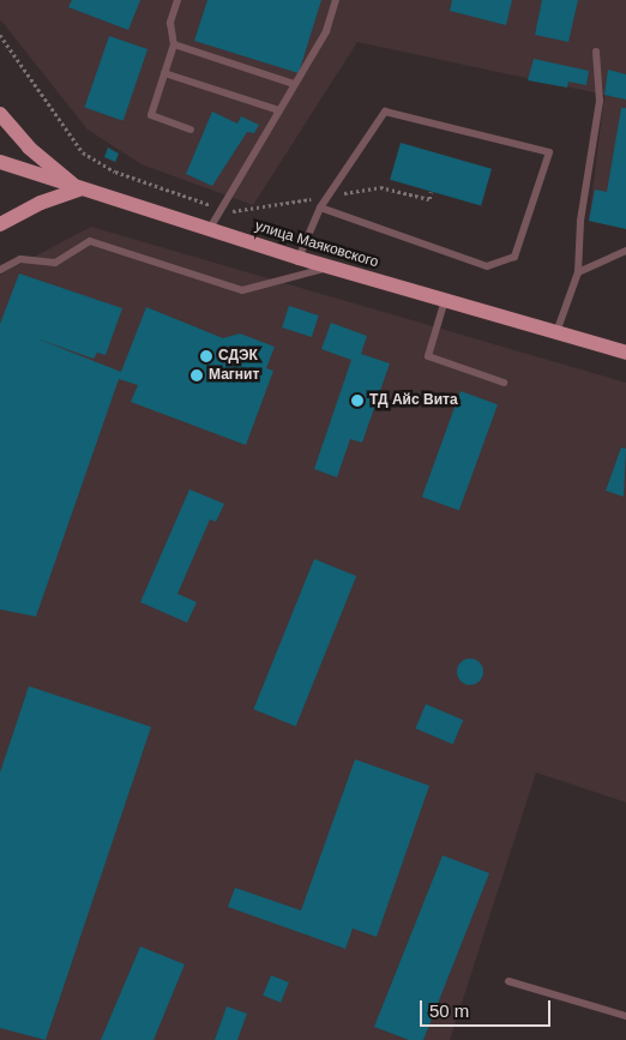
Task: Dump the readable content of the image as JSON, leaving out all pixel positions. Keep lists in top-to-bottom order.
{
  "streets": {
    "main road": ["улица Маяковского"]
  },
  "places": ["СДЭК", "Магнит", "ТД Айс Вита"],
  "scale_bar": "50 m"
}
